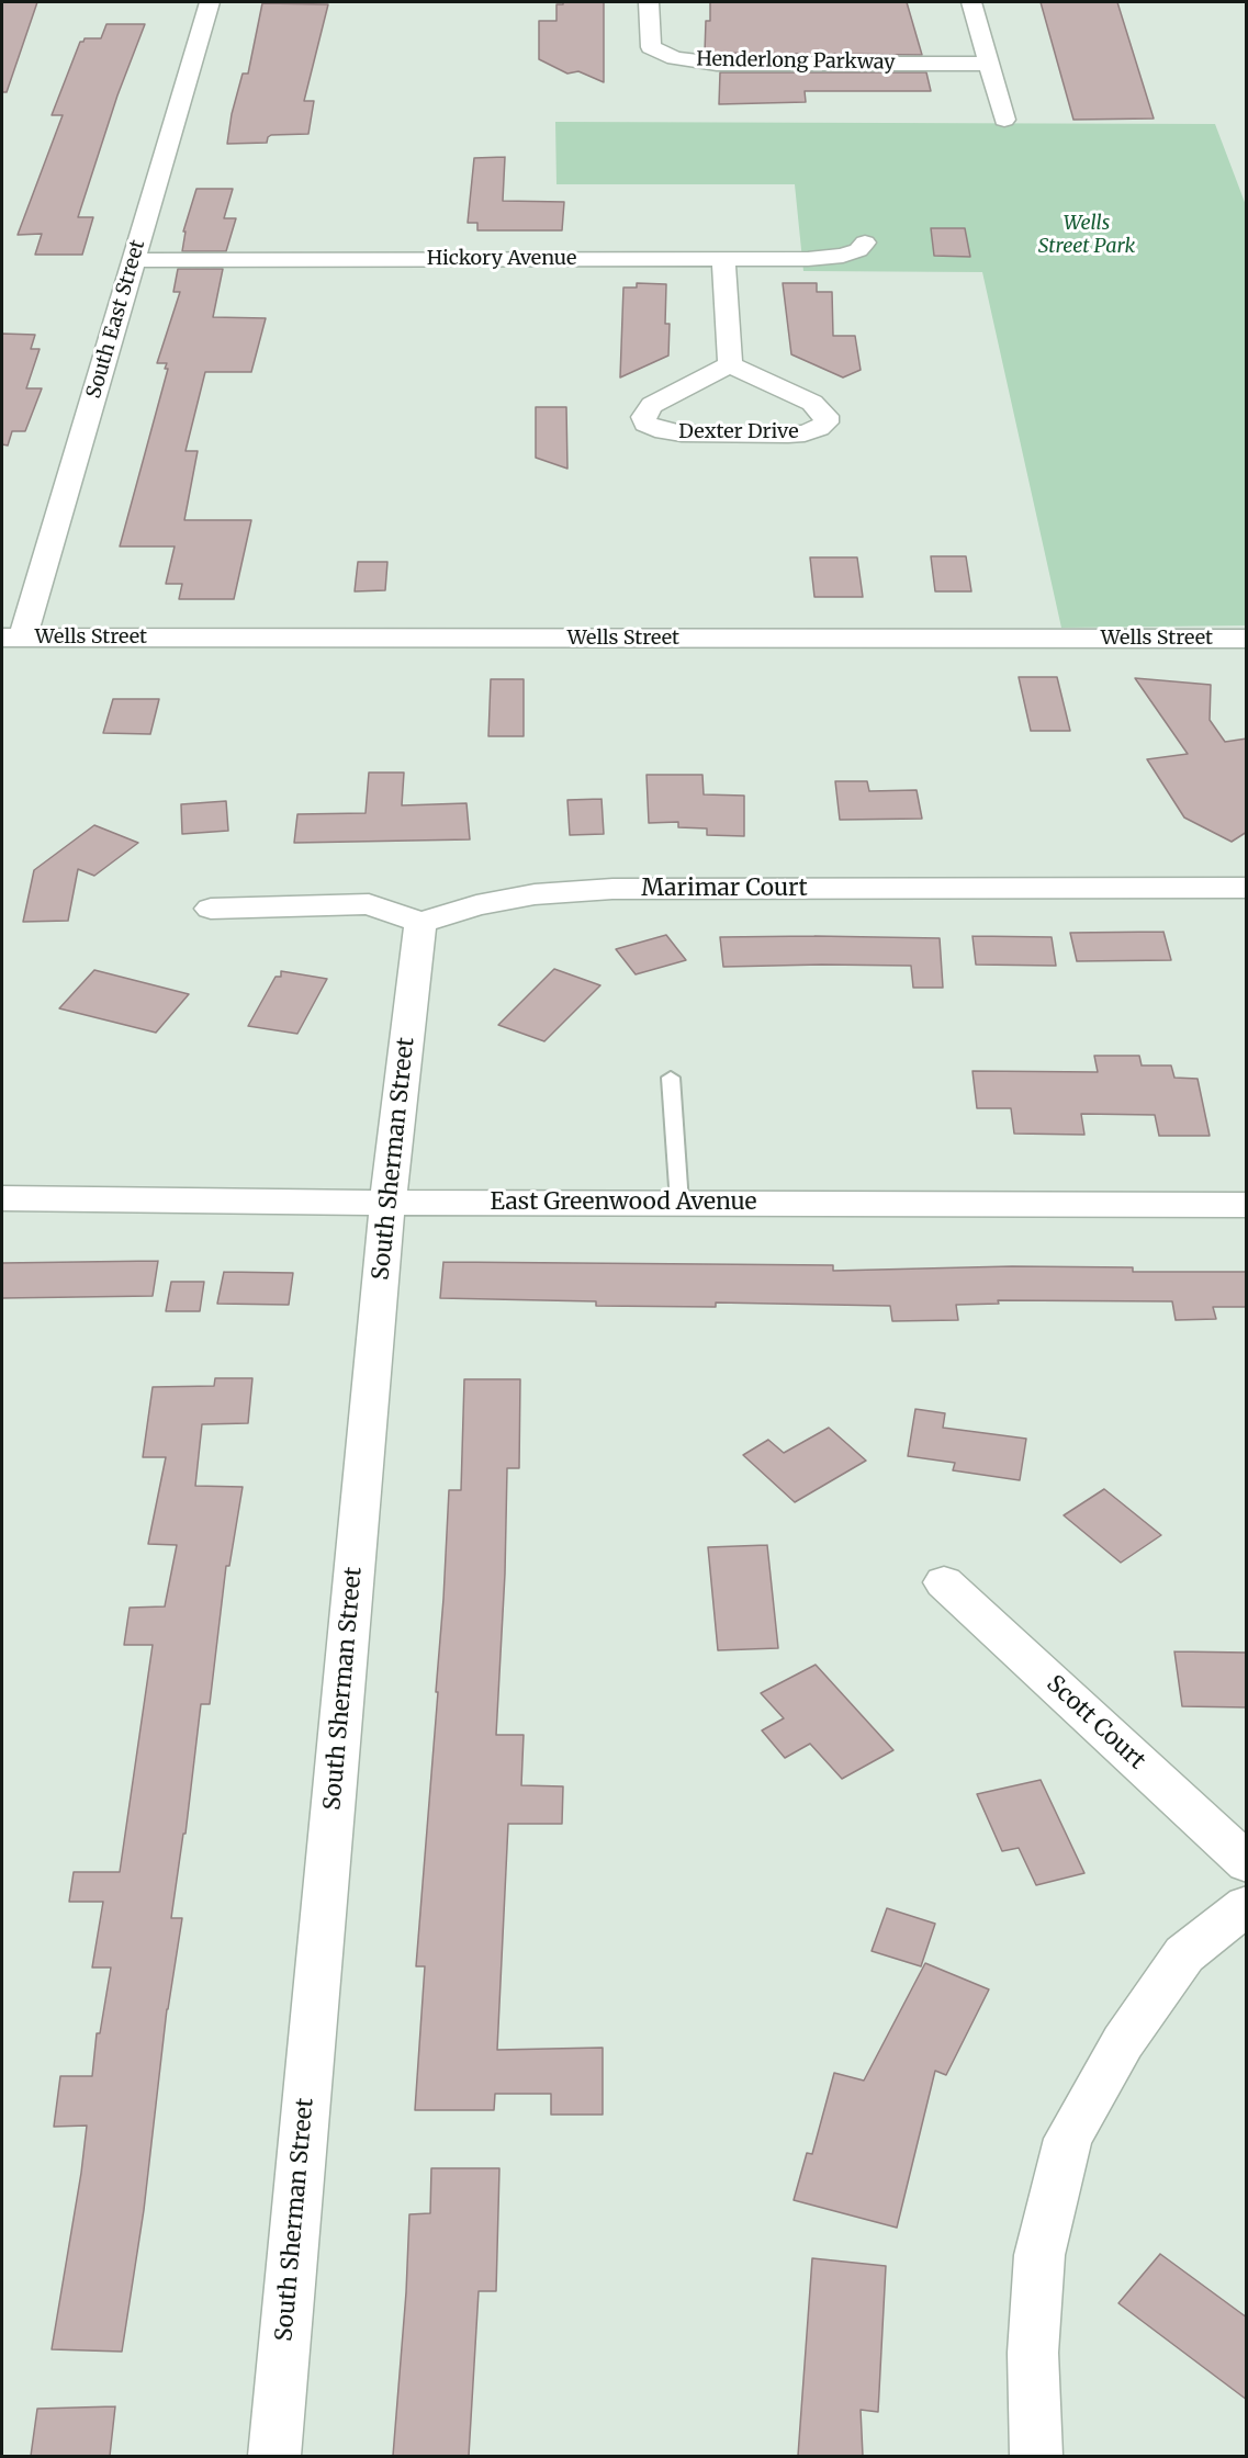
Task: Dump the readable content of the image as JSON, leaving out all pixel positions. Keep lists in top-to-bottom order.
{
  "streets": {
    "street": [
      "Henderlong Parkway",
      "Hickory Avenue",
      "South East Street",
      "Dexter Drive",
      "Wells Street",
      "Marimar Court",
      "South Sherman Street",
      "East Greenwood Avenue",
      "Scott Court"
    ]
  },
  "crossings": [
    ["Hickory Avenue", "South East Street"],
    ["South East Street", "Wells Street"],
    ["Marimar Court", "South Sherman Street"],
    ["South Sherman Street", "East Greenwood Avenue"]
  ],
  "parks": ["Wells Street Park"]
}
